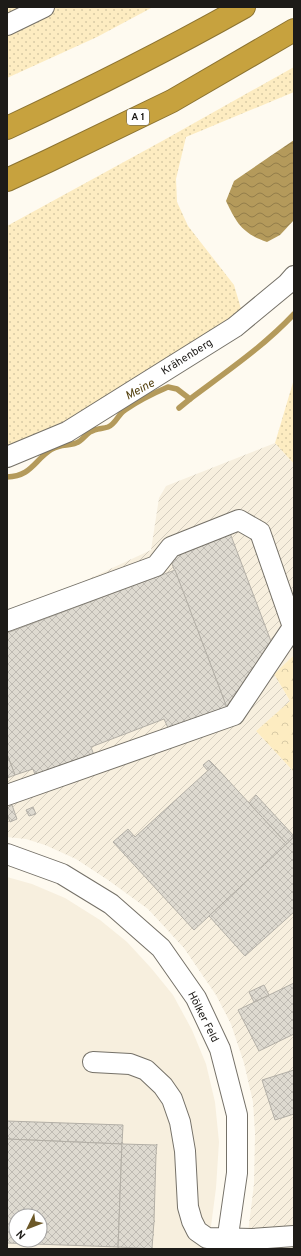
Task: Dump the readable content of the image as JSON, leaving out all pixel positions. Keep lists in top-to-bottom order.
{
  "streets": {
    "highway": ["A 1"],
    "street": ["Krähenberg", "Hölker Feld"]
  },
  "water": ["Meine"],
  "north": "bottom left"
}
